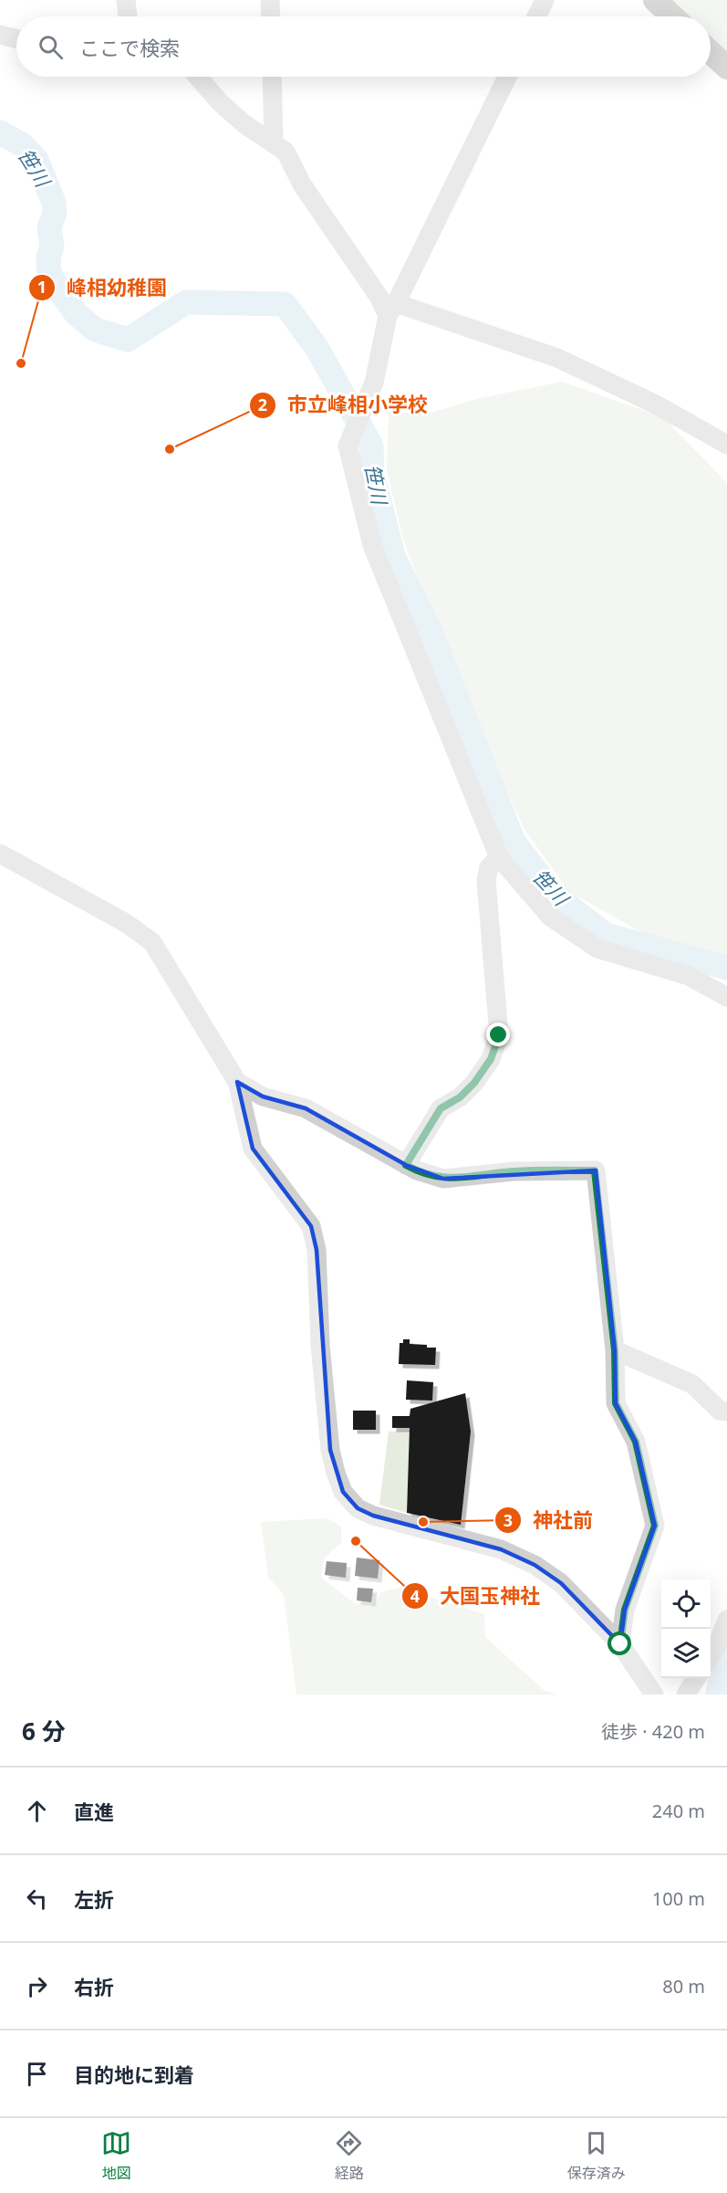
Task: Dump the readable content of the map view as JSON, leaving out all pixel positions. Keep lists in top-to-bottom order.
{
  "water": ["笹川"],
  "places": [
    "峰相幼稚園",
    "市立峰相小学校",
    "神社前",
    "大国玉神社"
  ],
  "page": {
    "search": "ここで検索",
    "heading": ["6 分", "徒歩 · 420 m"],
    "list": [
      ["直進", "240 m"],
      ["左折", "100 m"],
      ["右折", "80 m"],
      "目的地に到着"
    ],
    "nav": ["地図", "経路", "保存済み"]
  }
}
